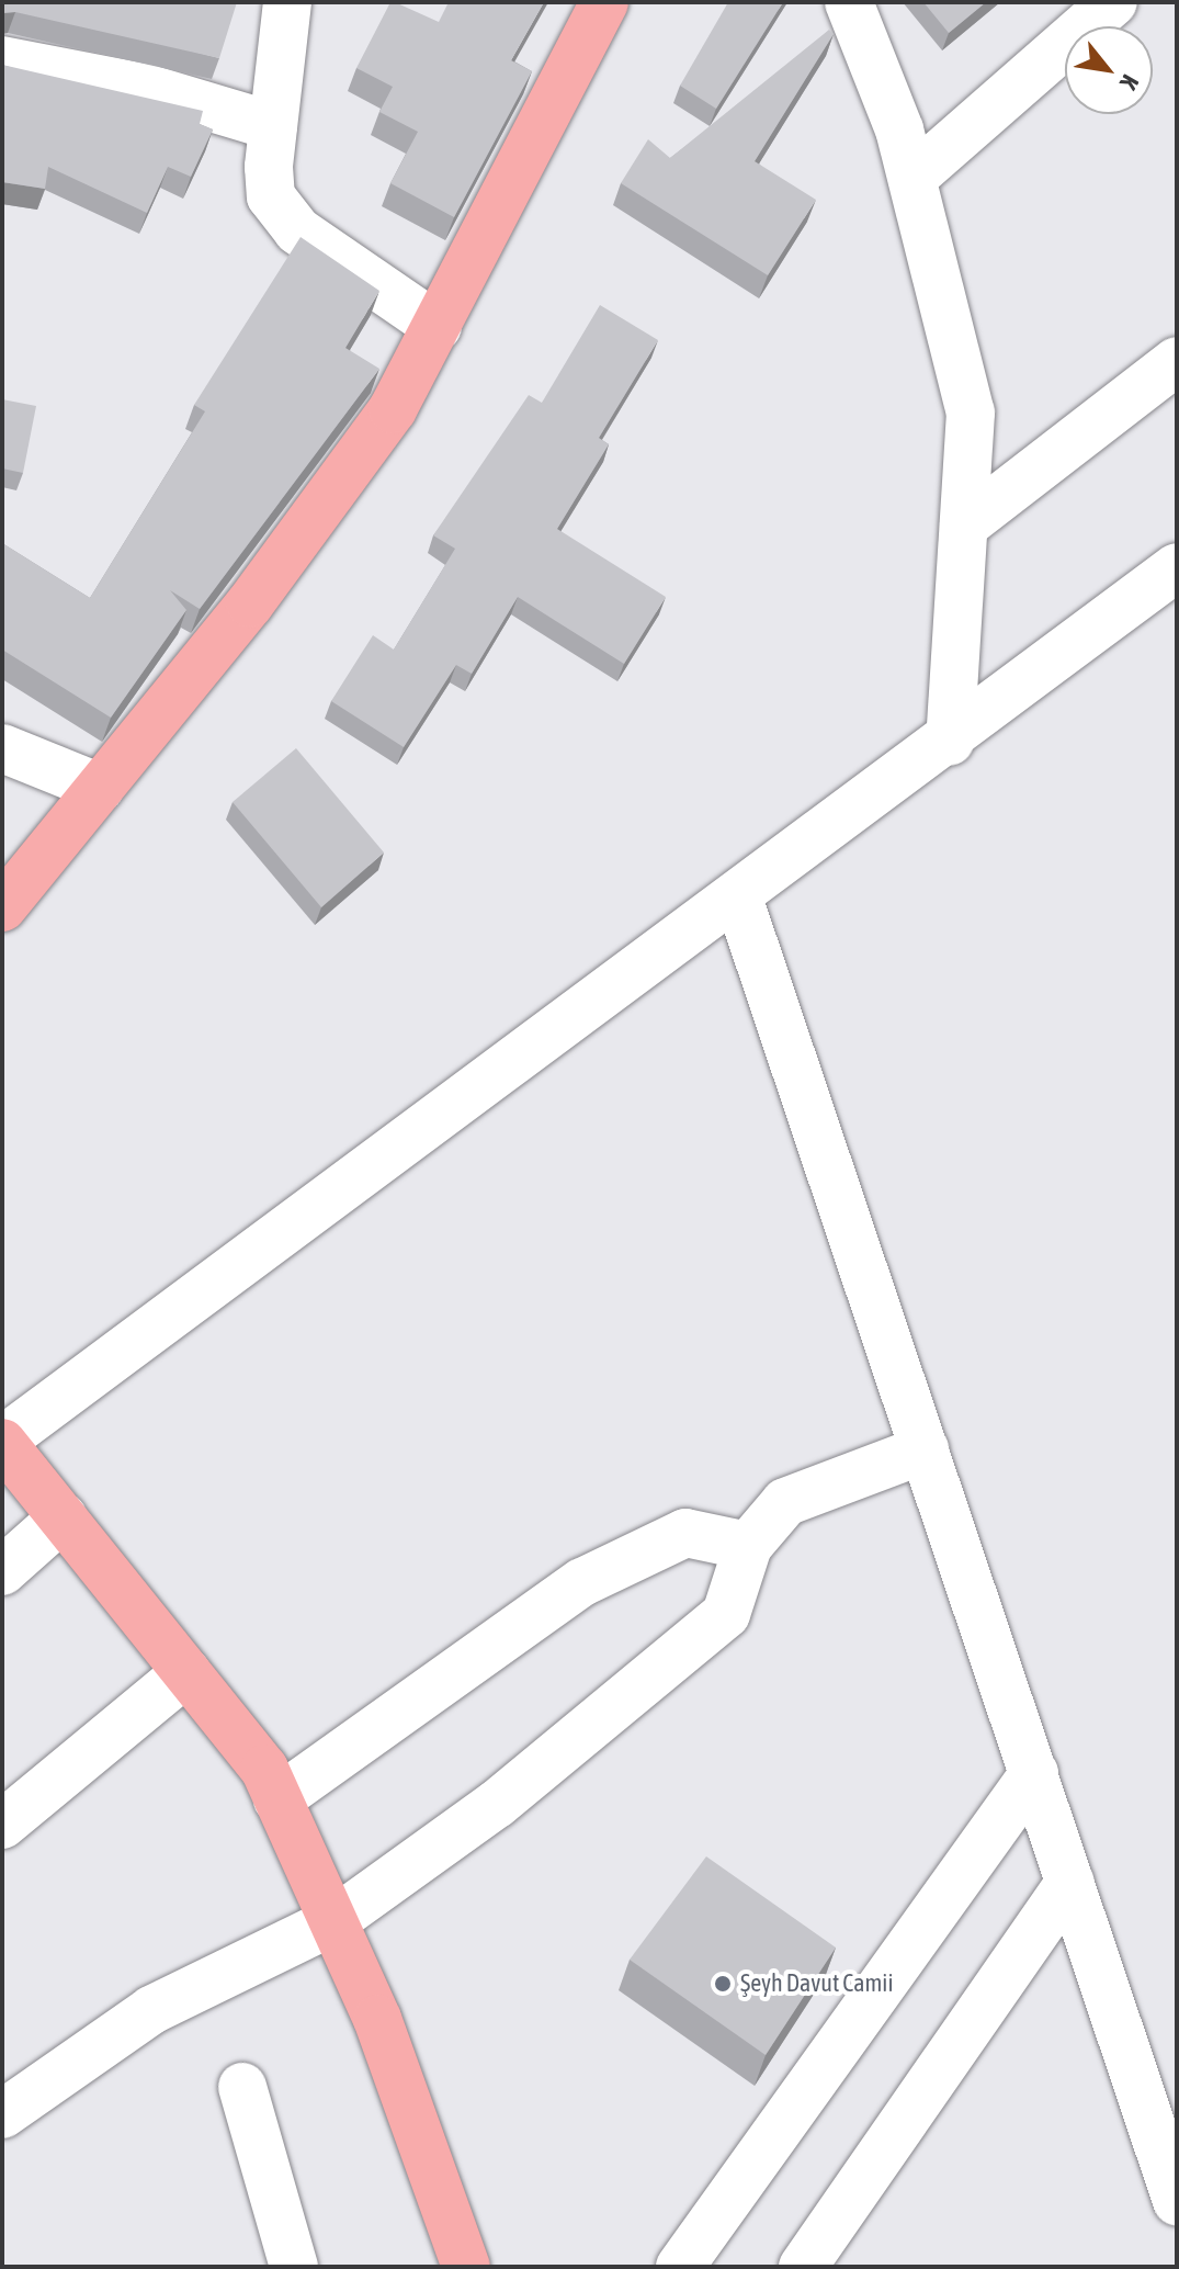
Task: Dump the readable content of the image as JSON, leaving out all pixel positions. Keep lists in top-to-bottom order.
{
  "places": ["Şeyh Davut Camii"],
  "north": "bottom right"
}
